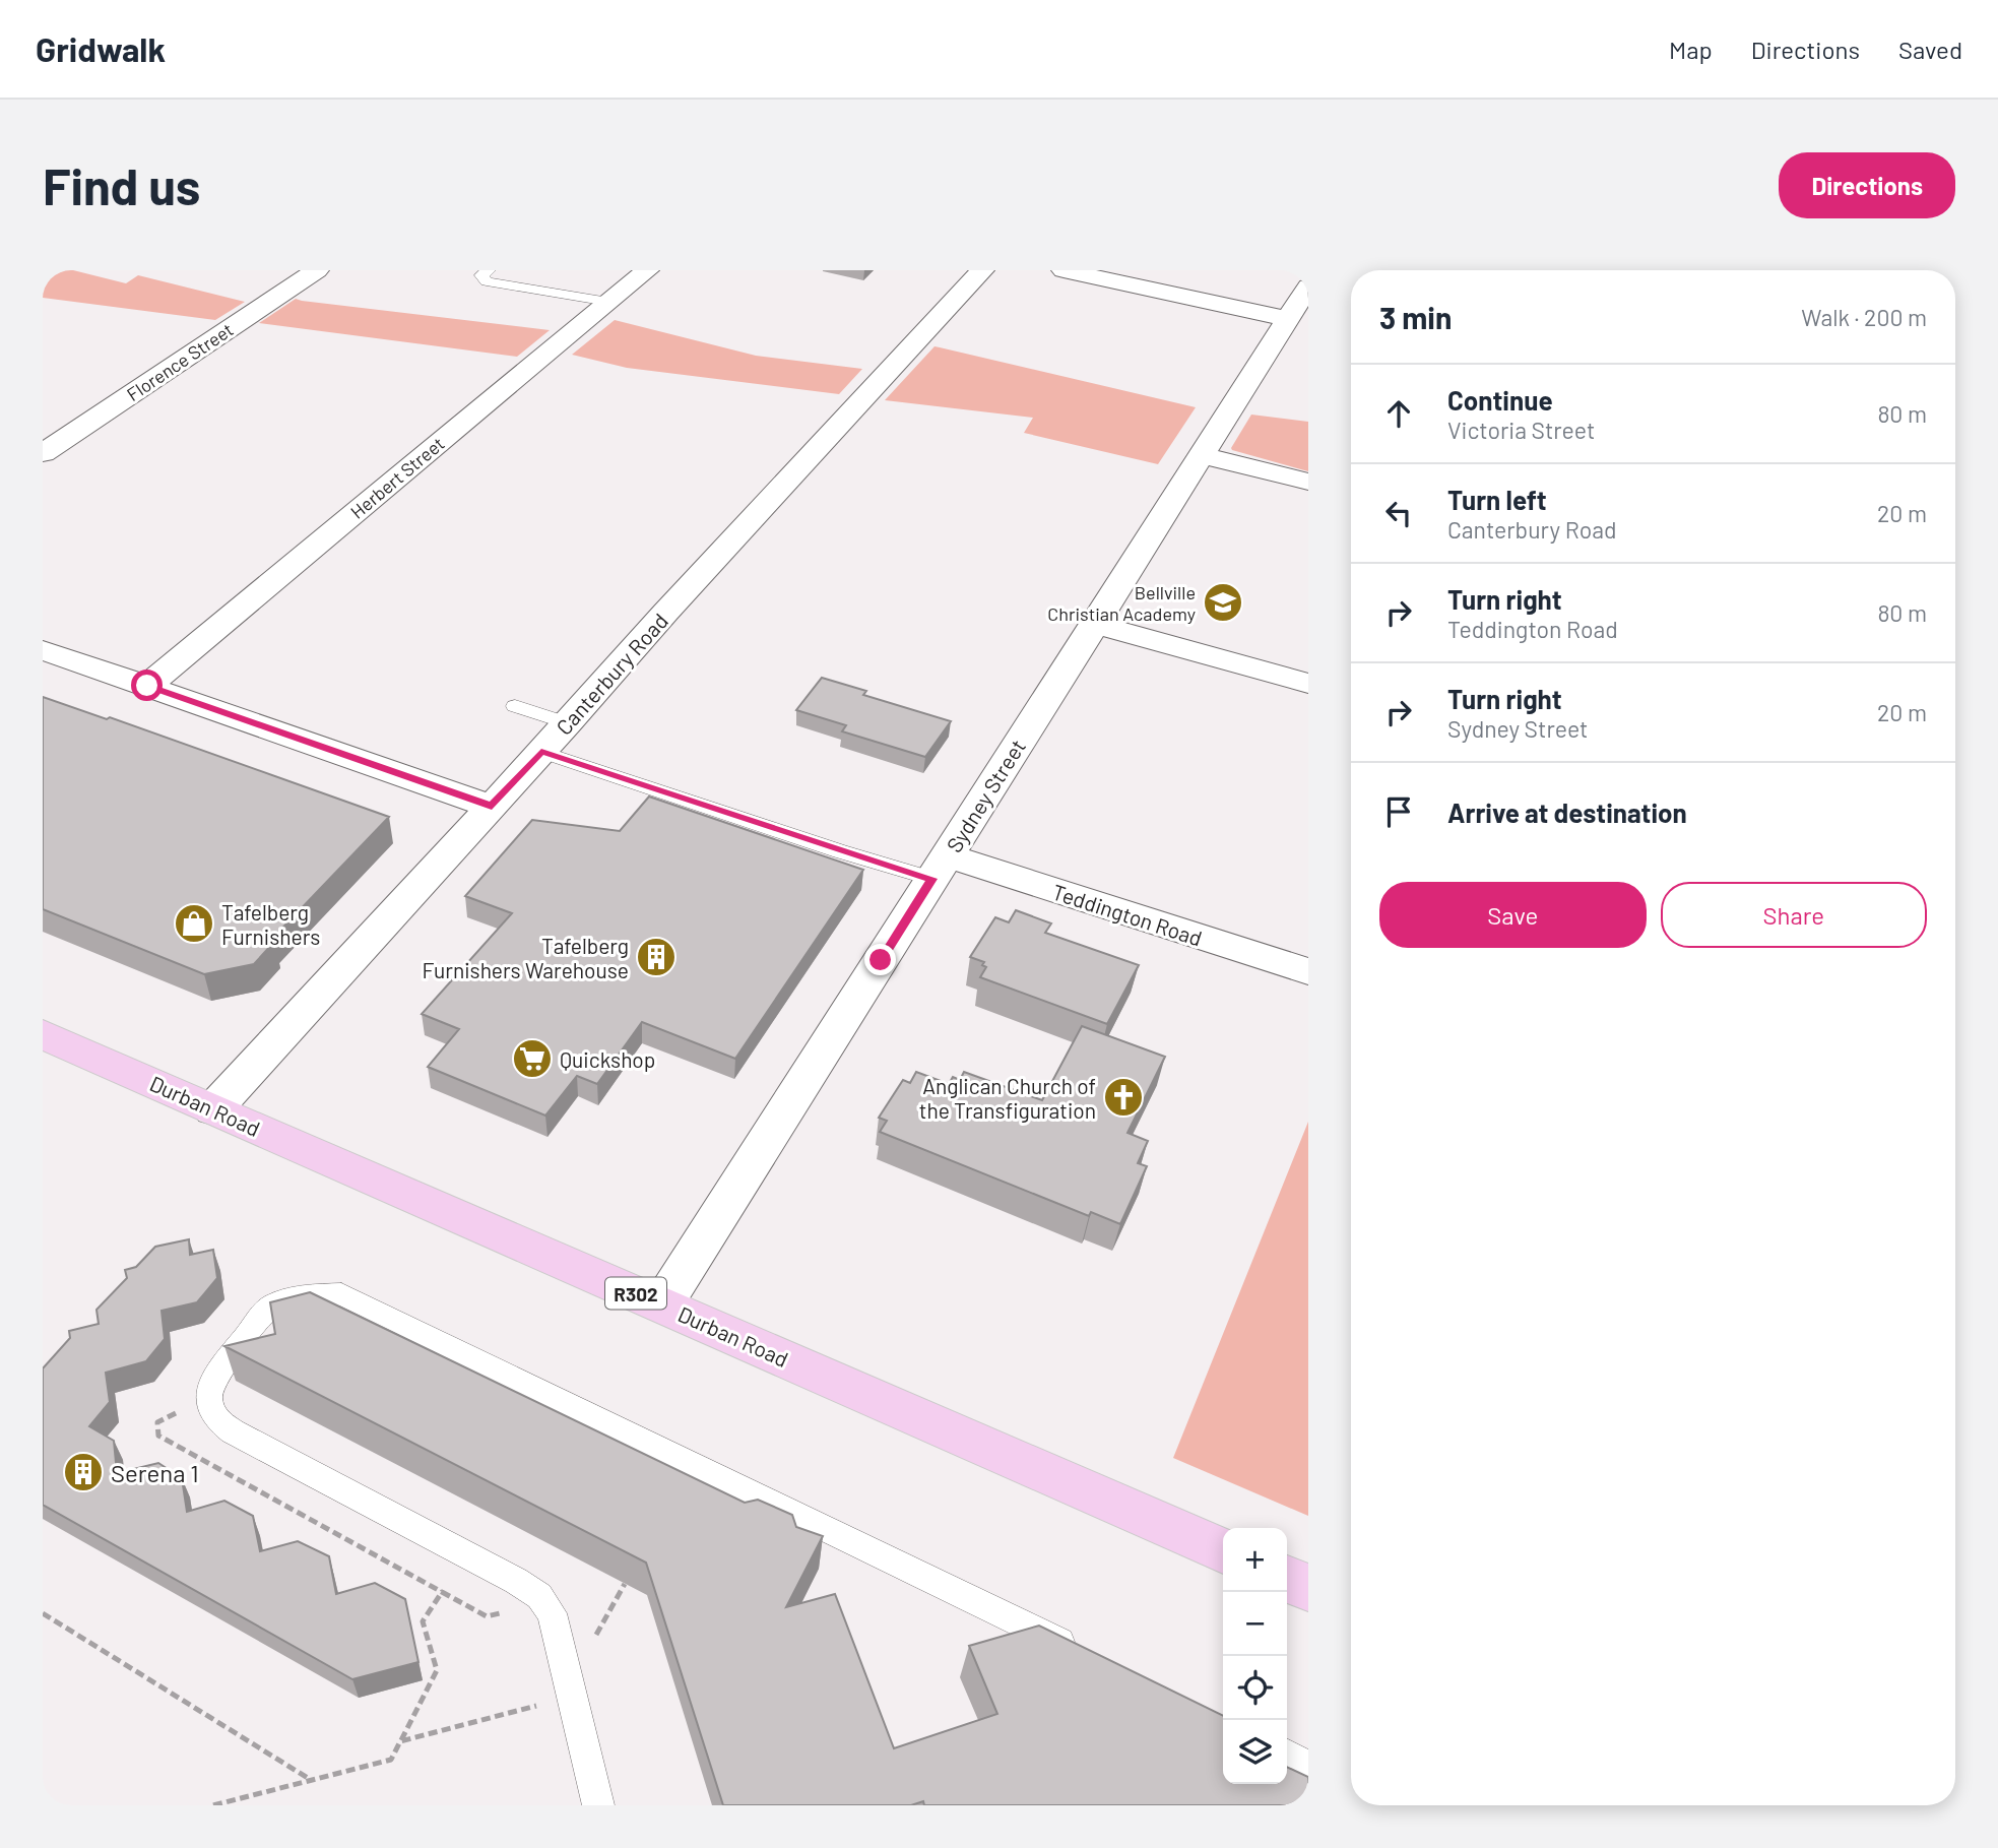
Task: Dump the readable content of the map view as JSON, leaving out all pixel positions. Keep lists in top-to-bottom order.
{
  "streets": {
    "main road": ["Durban Road", "R302"],
    "street": [
      "Florence Street",
      "Herbert Street",
      "Canterbury Road",
      "Sydney Street",
      "Teddington Road"
    ]
  },
  "crossings": [
    ["Canterbury Road", "Teddington Road"],
    ["Canterbury Road", "Durban Road"],
    ["Sydney Street", "Teddington Road"],
    ["Sydney Street", "Durban Road"]
  ],
  "places": {
    "school or university": ["Bellville Christian Academy"],
    "shop": ["Tafelberg Furnishers"],
    "building": ["Tafelberg Furnishers Warehouse", "Serena 1"],
    "supermarket": ["Quickshop"],
    "church": ["Anglican Church of the Transfiguration"]
  },
  "page": {
    "header": "Gridwalk",
    "nav": ["Map", "Directions", "Saved"],
    "buttons": [
      "Directions",
      ["Save", "Share"]
    ],
    "title": "Find us",
    "heading": ["3 min", "Walk · 200 m"],
    "list": [
      ["Continue", "Victoria Street", "80 m"],
      ["Turn left", "Canterbury Road", "20 m"],
      ["Turn right", "Teddington Road", "80 m"],
      ["Turn right", "Sydney Street", "20 m"],
      "Arrive at destination"
    ],
    "map_buttons": ["+", "−"]
  }
}
